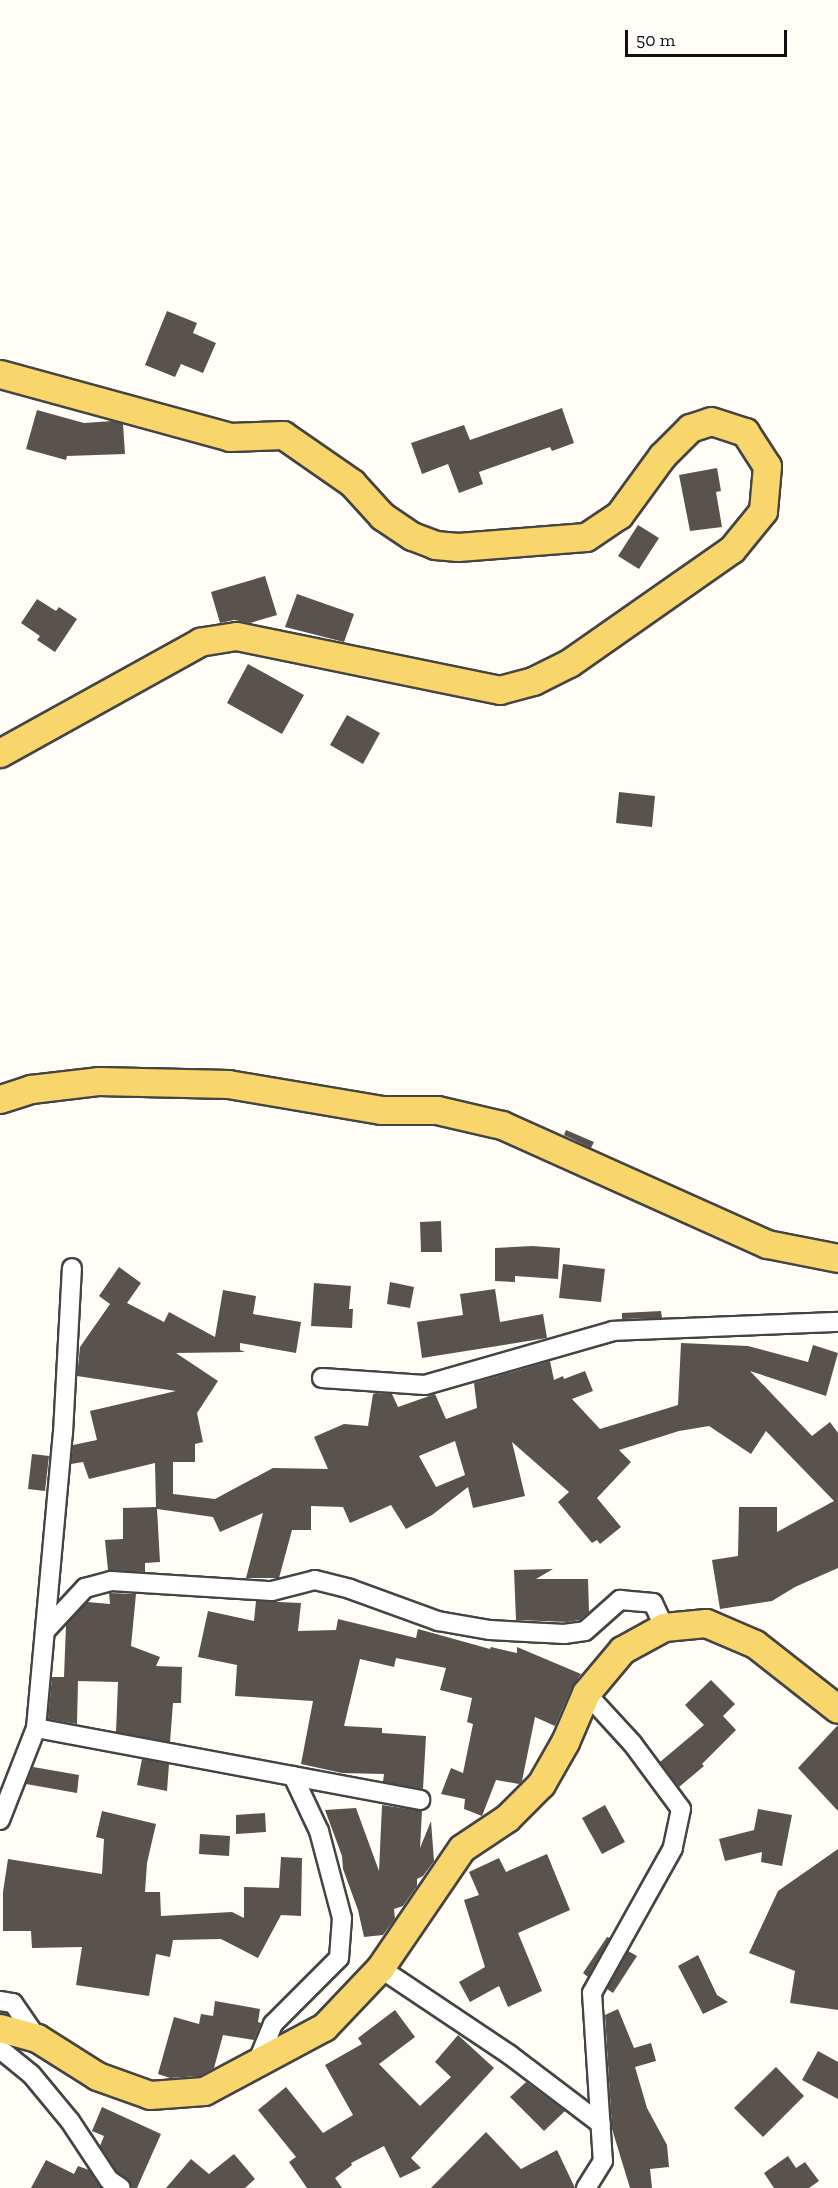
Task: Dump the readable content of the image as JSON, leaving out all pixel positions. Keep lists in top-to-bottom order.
{
  "scale_bar": "50 m"
}
